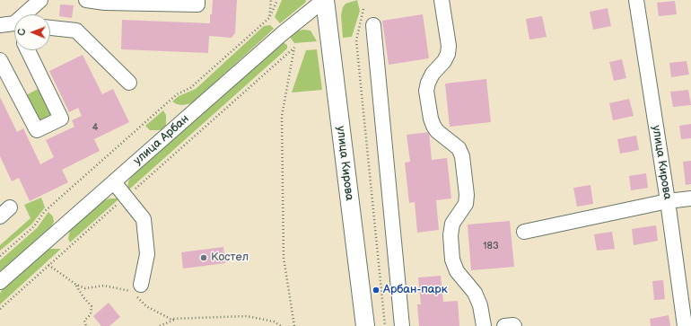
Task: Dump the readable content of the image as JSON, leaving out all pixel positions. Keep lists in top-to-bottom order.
{
  "streets": {
    "main road": ["улица Кирова"],
    "street": ["улица Арбан"]
  },
  "crossings": [
    ["улица Арбан", "улица Кирова"]
  ],
  "places": ["Костел", "Арбан-парк"],
  "house_numbers": ["4", "183"],
  "north": "left"
}
